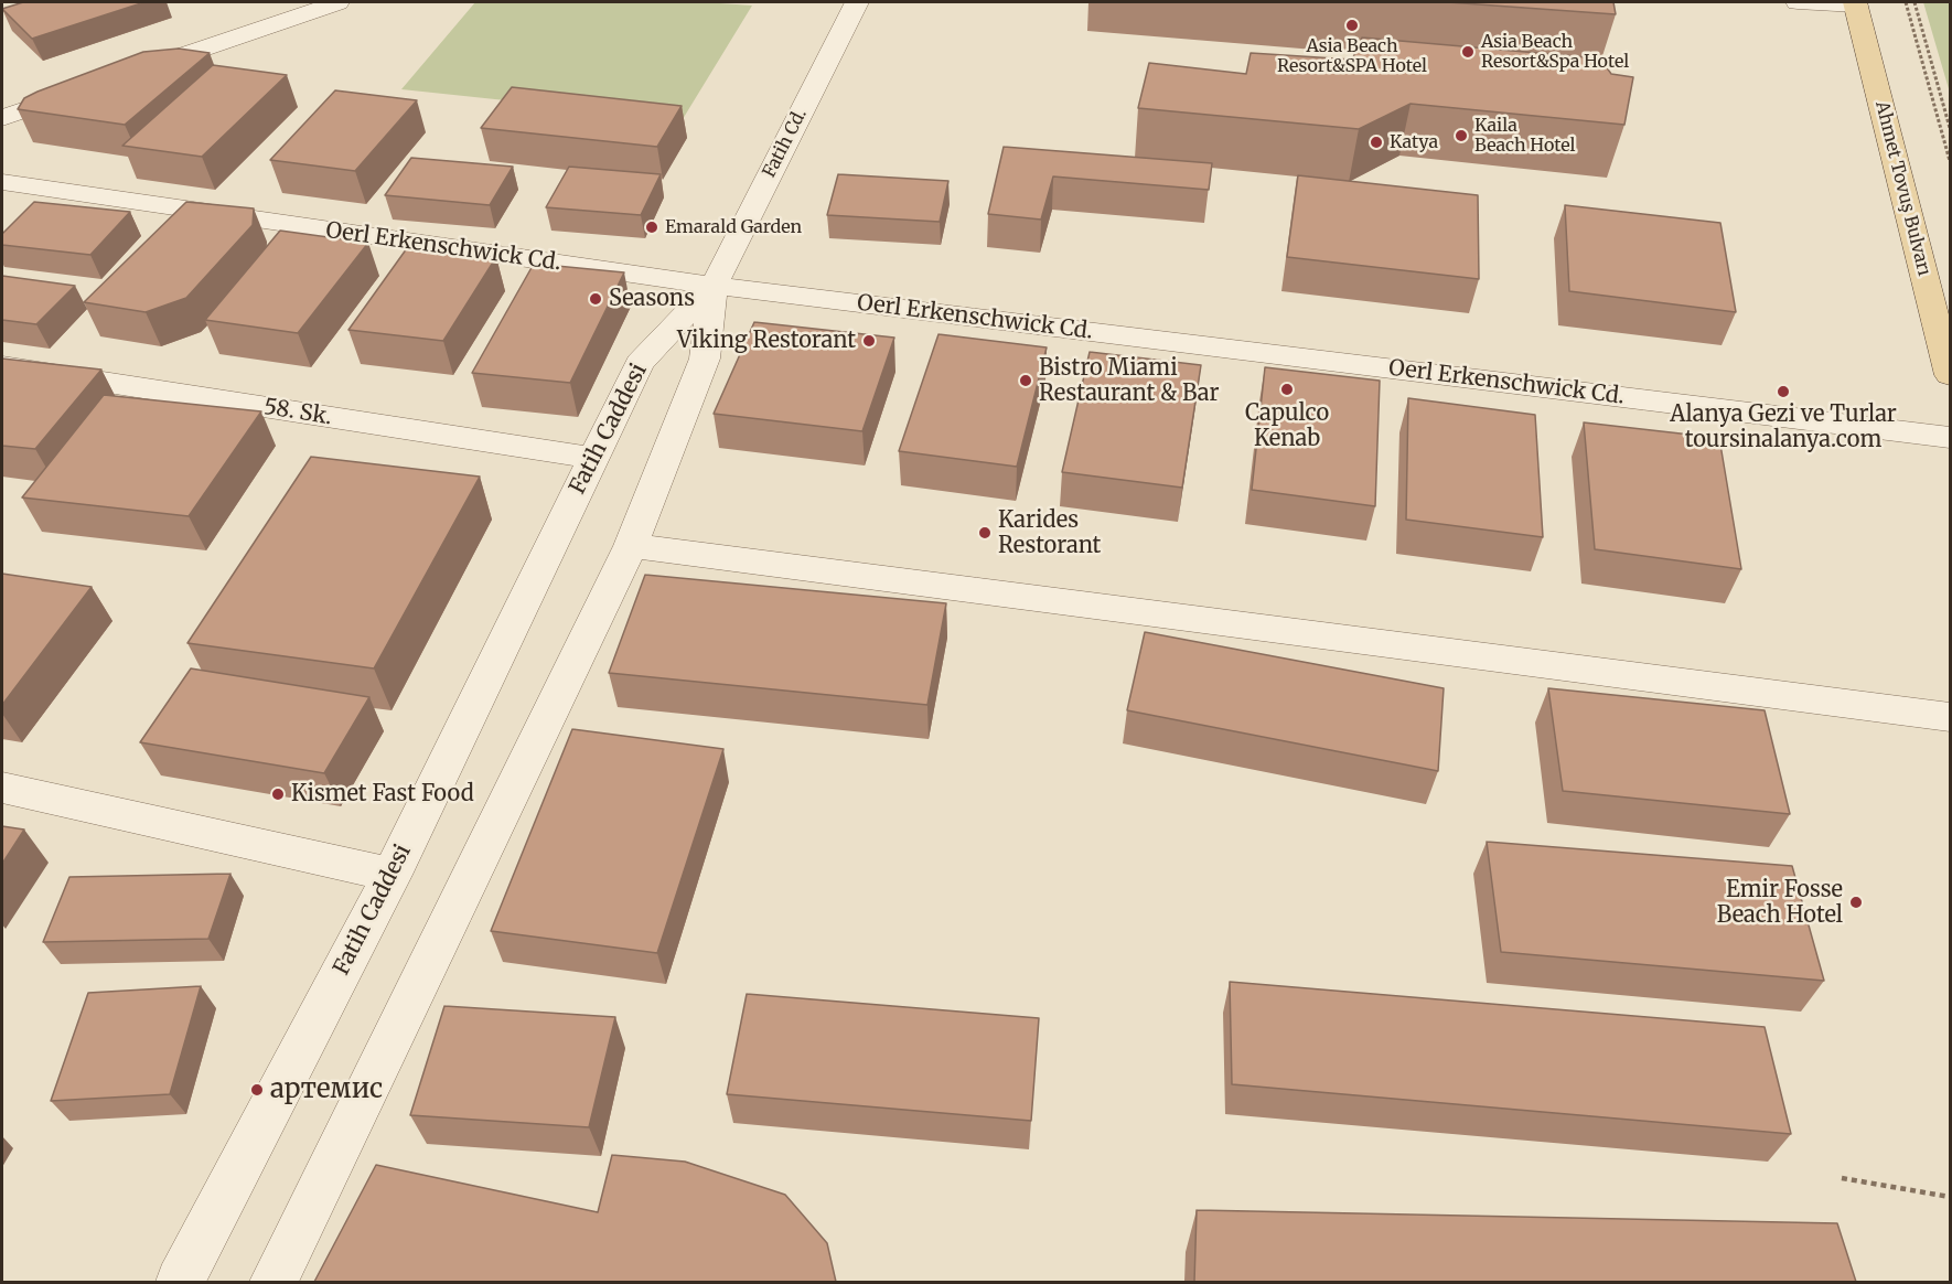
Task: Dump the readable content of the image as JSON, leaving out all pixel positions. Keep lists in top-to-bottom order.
{
  "streets": {
    "main road": ["Ahmet Tovuş Bulvarı"],
    "street": [
      "Fatih Cd.",
      "Oerl Erkenschwick Cd.",
      "58. Sk.",
      "Fatih Caddesi"
    ]
  },
  "crossings": [
    ["Fatih Cd.", "Oerl Erkenschwick Cd."],
    ["Fatih Cd.", "Fatih Caddesi"],
    ["Oerl Erkenschwick Cd.", "Fatih Caddesi"],
    ["58. Sk.", "Fatih Caddesi"]
  ],
  "places": [
    "Asia Beach Resort&SPA Hotel",
    "Asia Beach Resort&Spa Hotel",
    "Kaila Beach Hotel",
    "Katya",
    "Emarald Garden",
    "Seasons",
    "Viking Restorant",
    "Bistro Miami Restaurant & Bar",
    "Capulco Kenab",
    "Alanya Gezi ve Turlar toursinalanya.com",
    "Karides Restorant",
    "Kismet Fast Food",
    "Emir Fosse Beach Hotel",
    "артемис"
  ]
}
